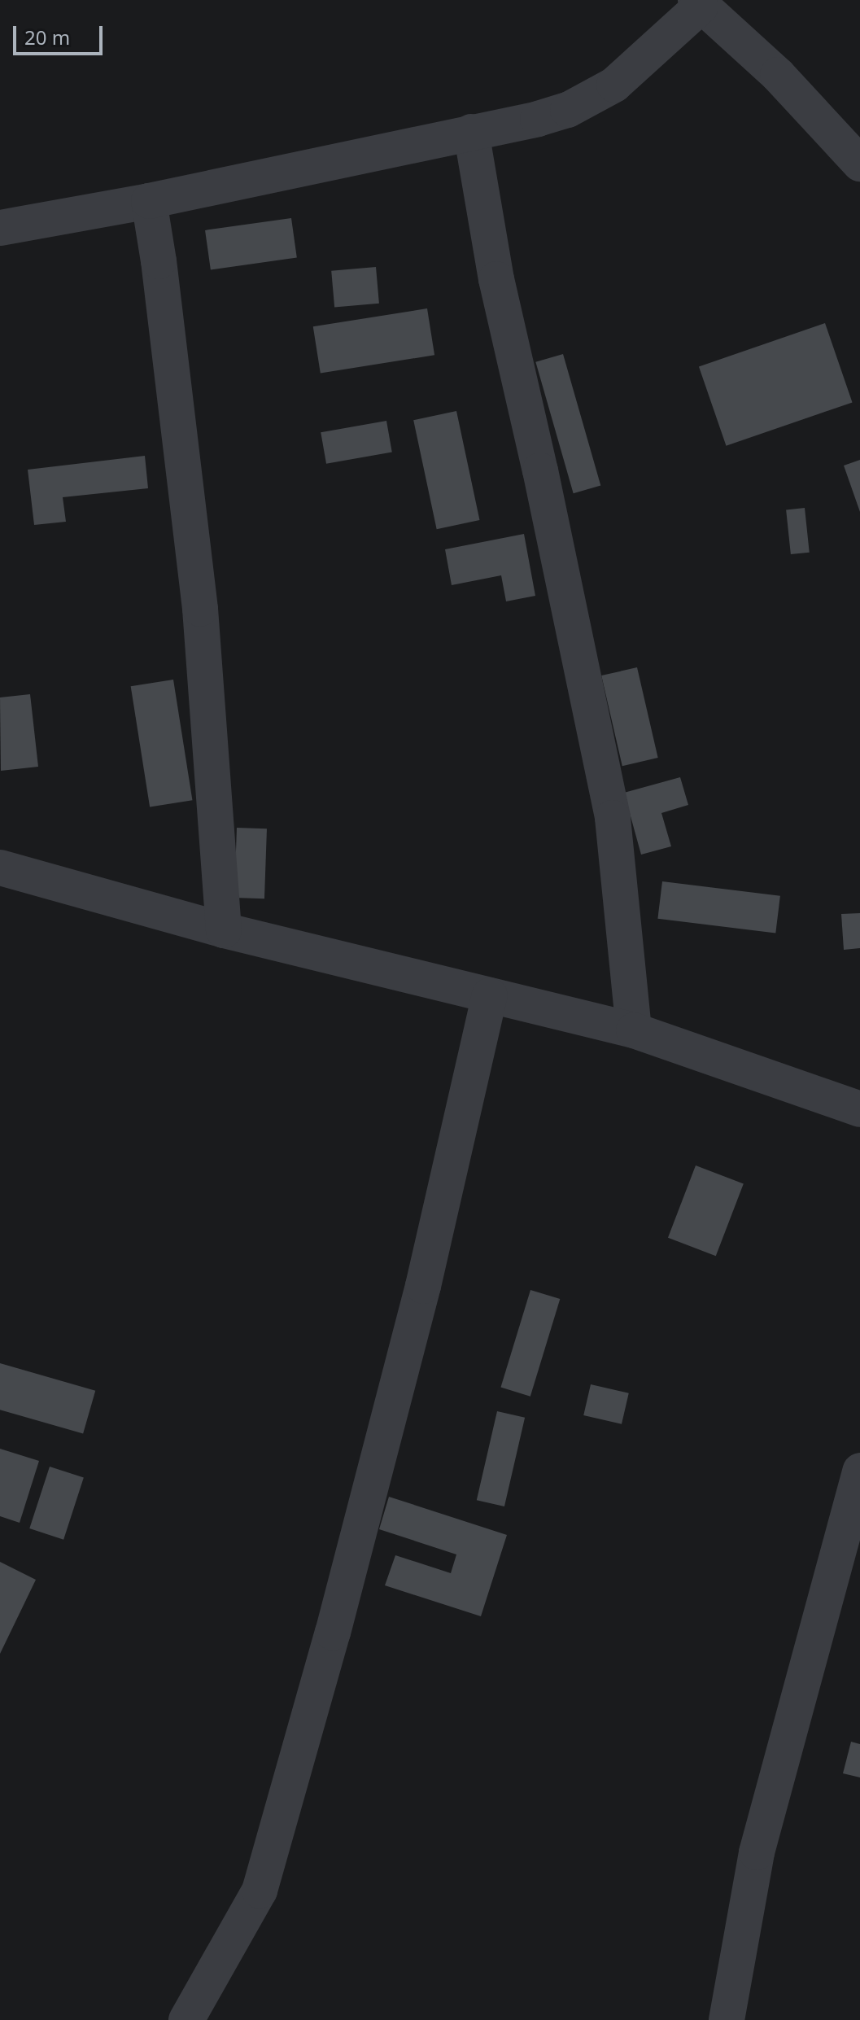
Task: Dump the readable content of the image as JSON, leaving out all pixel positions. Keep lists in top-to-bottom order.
{
  "scale_bar": "20 m"
}
